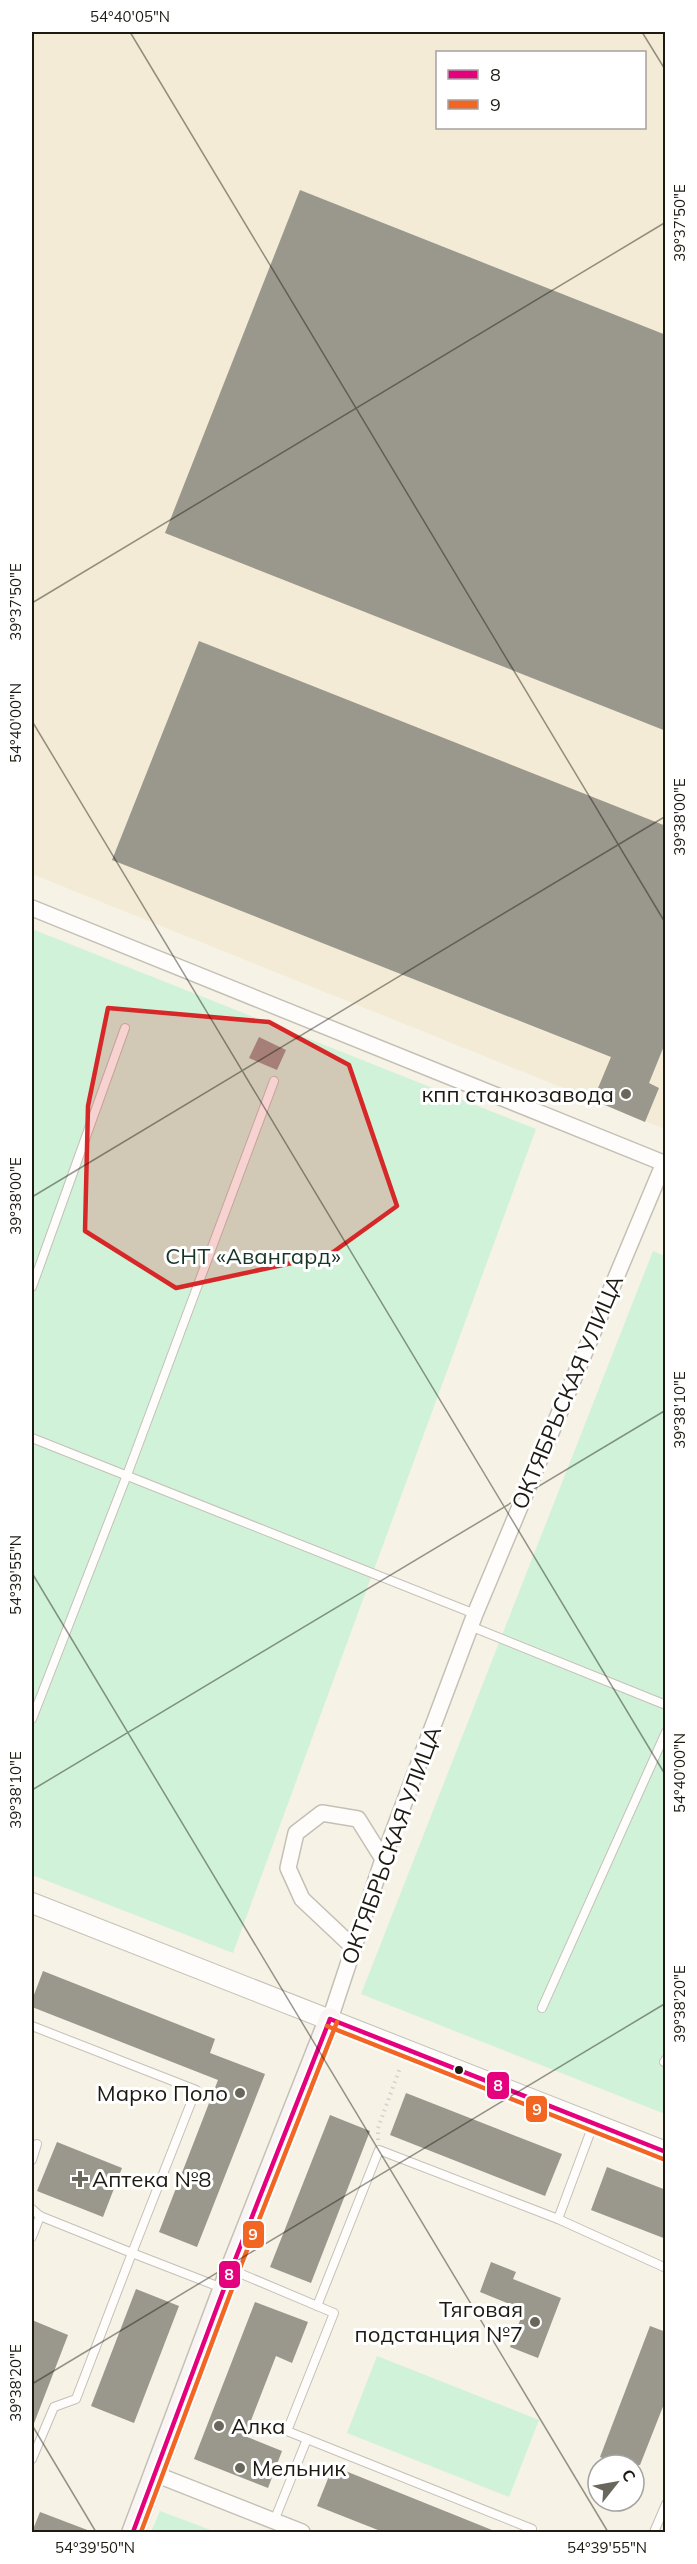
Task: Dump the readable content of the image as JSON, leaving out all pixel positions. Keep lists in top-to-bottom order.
{
  "streets": {
    "main road": ["ОКТЯБРЬСКАЯ УЛИЦА"]
  },
  "parks": ["СНТ «Авангард»"],
  "places": {
    "other": [
      "кпп станкозавода",
      "Марко Поло",
      "Тяговая подстанция №7",
      "Алка",
      "Мельник"
    ],
    "health": ["Аптека №8"]
  },
  "lines": ["transit line 8", "transit line 9"],
  "legend": ["8", "9"],
  "north": "top right",
  "coordinates": [
    "54°40'05\"N",
    "39°37'50\"E",
    "54°40'00\"N",
    "39°38'00\"E",
    "39°38'10\"E",
    "54°39'55\"N",
    "39°38'20\"E",
    "54°39'50\"N"
  ]
}
